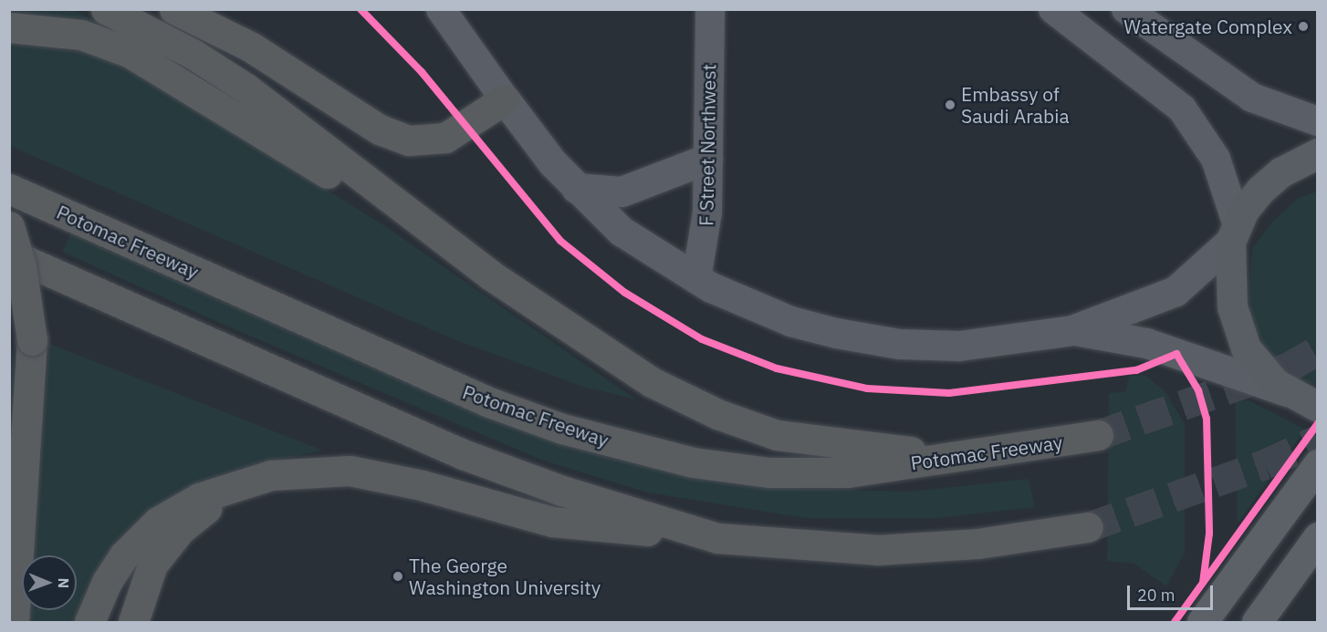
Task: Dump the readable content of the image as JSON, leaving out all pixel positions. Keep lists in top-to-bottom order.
{
  "streets": {
    "highway": ["Potomac Freeway"],
    "street": ["F Street Northwest"]
  },
  "places": ["Watergate Complex", "Embassy of Saudi Arabia", "The George Washington University"],
  "scale_bar": "20 m",
  "north": "right"
}
